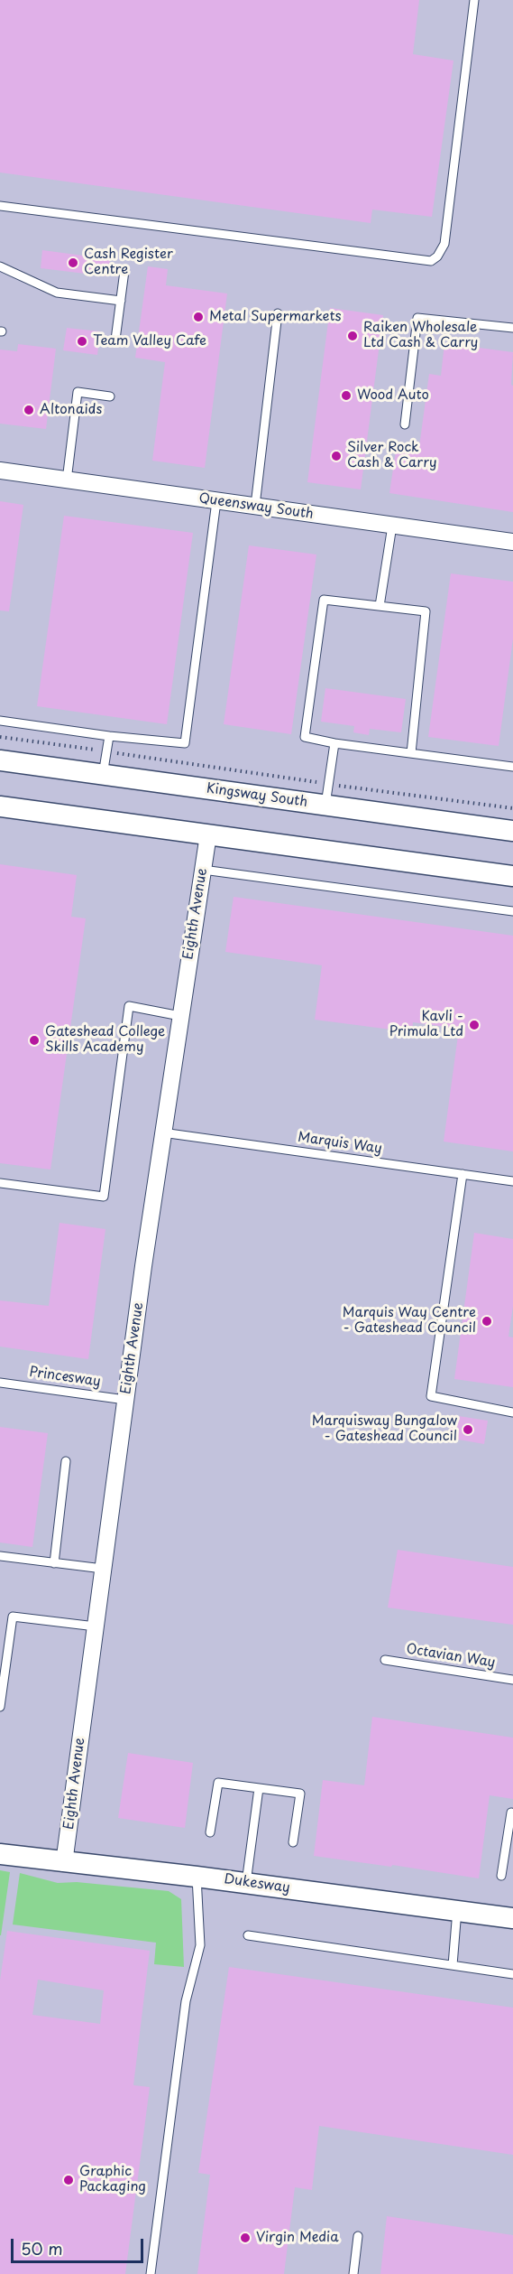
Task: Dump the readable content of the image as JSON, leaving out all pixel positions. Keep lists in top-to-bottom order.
{
  "streets": {
    "street": [
      "Queensway South",
      "Kingsway South",
      "Eighth Avenue",
      "Dukesway"
    ],
    "lane": ["Marquis Way", "Princesway", "Octavian Way"]
  },
  "crossings": [
    ["Eighth Avenue", "Marquis Way"],
    ["Eighth Avenue", "Princesway"],
    ["Eighth Avenue", "Dukesway"]
  ],
  "places": [
    "Cash Register Centre",
    "Metal Supermarkets",
    "Raiken Wholesale Ltd Cash & Carry",
    "Team Valley Cafe",
    "Wood Auto",
    "Altonaids",
    "Silver Rock Cash & Carry",
    "Kavli - Primula Ltd",
    "Gateshead College Skills Academy",
    "Marquis Way Centre - Gateshead Council",
    "Marquisway Bungalow - Gateshead Council",
    "Graphic Packaging",
    "Virgin Media"
  ],
  "scale_bar": "50 m"
}
